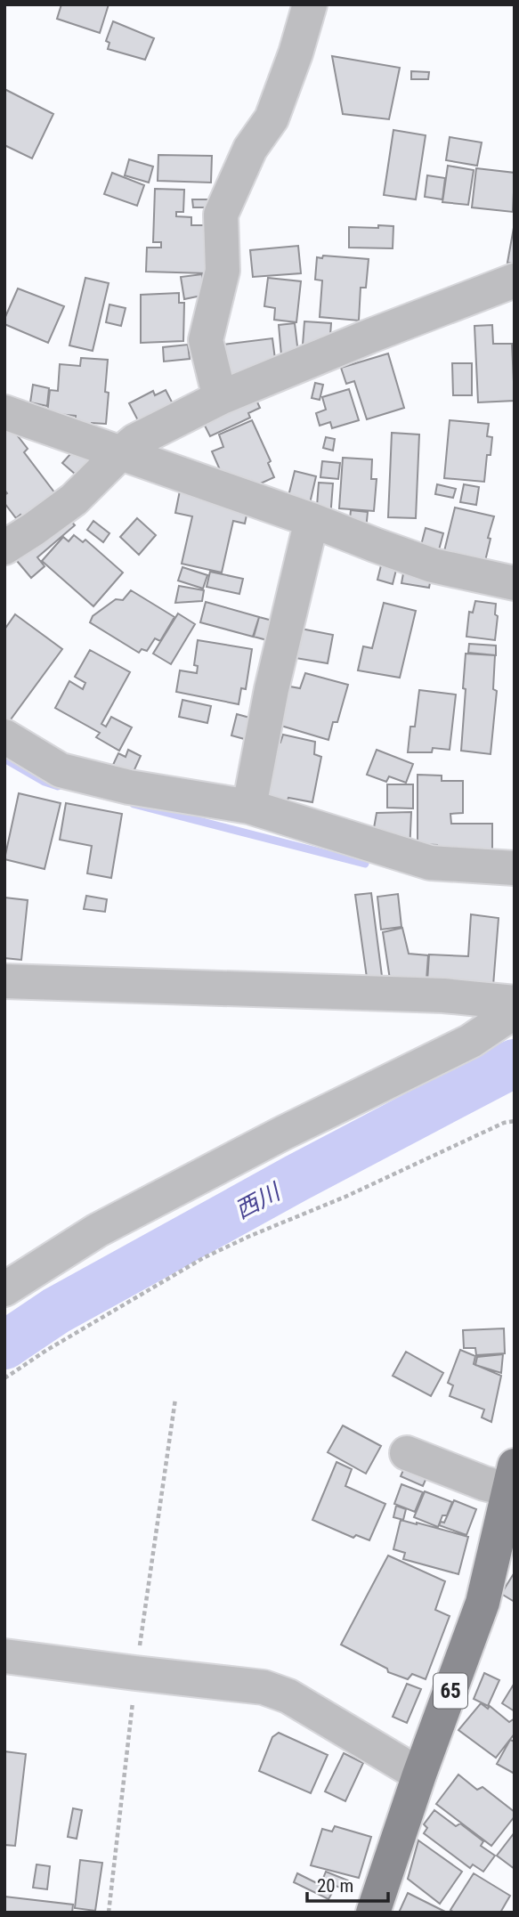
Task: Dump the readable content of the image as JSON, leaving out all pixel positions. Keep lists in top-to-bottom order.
{
  "streets": {
    "main road": ["65"]
  },
  "water": ["西川"],
  "scale_bar": "20 m"
}
